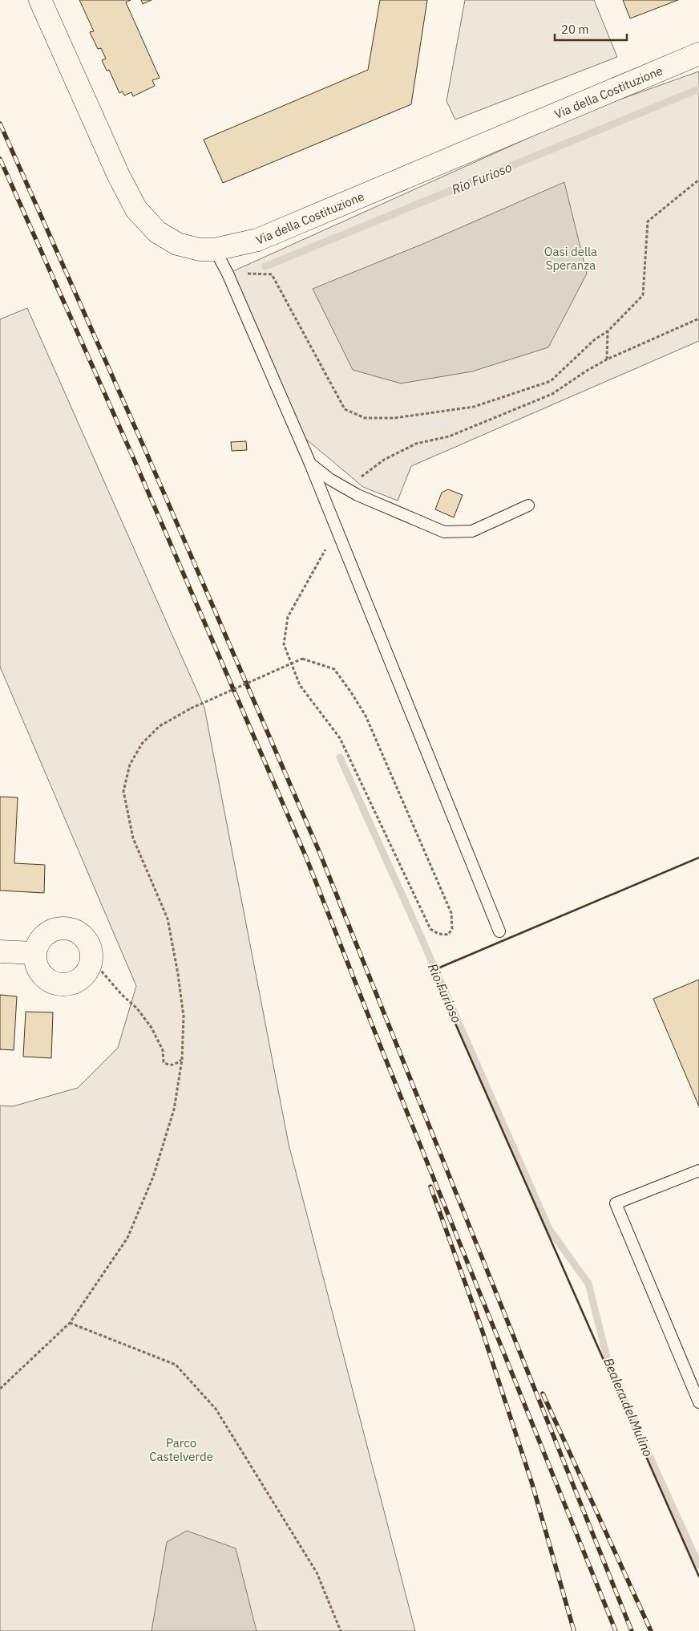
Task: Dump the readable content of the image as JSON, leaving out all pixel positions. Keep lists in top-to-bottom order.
{
  "streets": {
    "street": ["Via della Costituzione"]
  },
  "water": ["Rio Furioso", "Bealera del Mulino"],
  "parks": ["Oasi della Speranza", "Parco Castelverde"],
  "scale_bar": "20 m"
}
